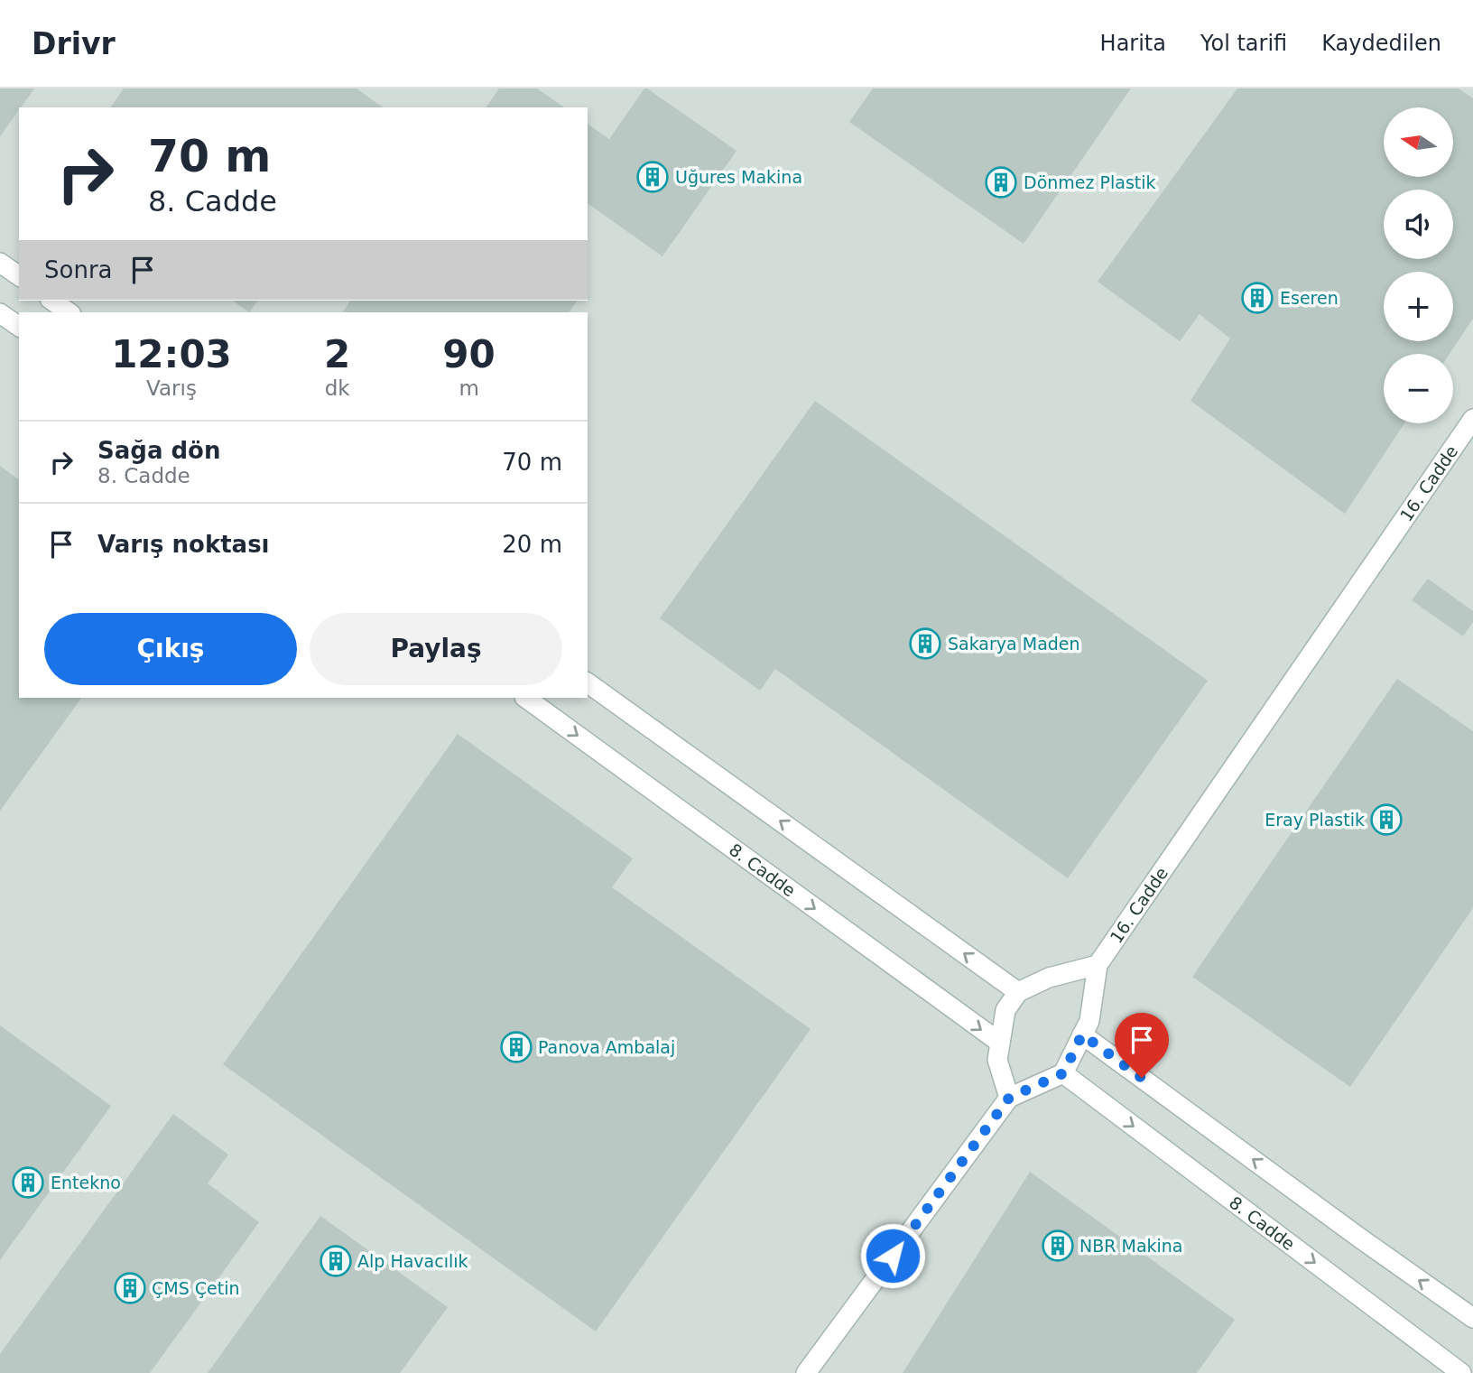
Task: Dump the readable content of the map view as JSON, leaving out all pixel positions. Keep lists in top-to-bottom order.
{
  "streets": {
    "street": ["16. Cadde", "8. Cadde"]
  },
  "crossings": [
    ["16. Cadde", "8. Cadde"]
  ],
  "places": {
    "building": [
      "Uğures Makina",
      "Dönmez Plastik",
      "Eseren",
      "Sakarya Maden",
      "Eray Plastik",
      "Panova Ambalaj",
      "Entekno",
      "NBR Makina",
      "Alp Havacılık",
      "ÇMS Çetin"
    ]
  },
  "north": "left",
  "page": {
    "header": "Drivr",
    "nav": ["Harita", "Yol tarifi", "Kaydedilen"],
    "map_buttons": ["+", "−"],
    "turn": ["70 m", "8. Cadde"],
    "then": "Sonra",
    "eta": [
      "12:03",
      "Varış",
      "2",
      "dk",
      "90",
      "m"
    ],
    "list": [
      {
        "name": "Sağa dön",
        "note": "8. Cadde",
        "value": "70 m"
      },
      {
        "name": "Varış noktası",
        "value": "20 m"
      }
    ],
    "buttons": ["Çıkış", "Paylaş"]
  }
}
